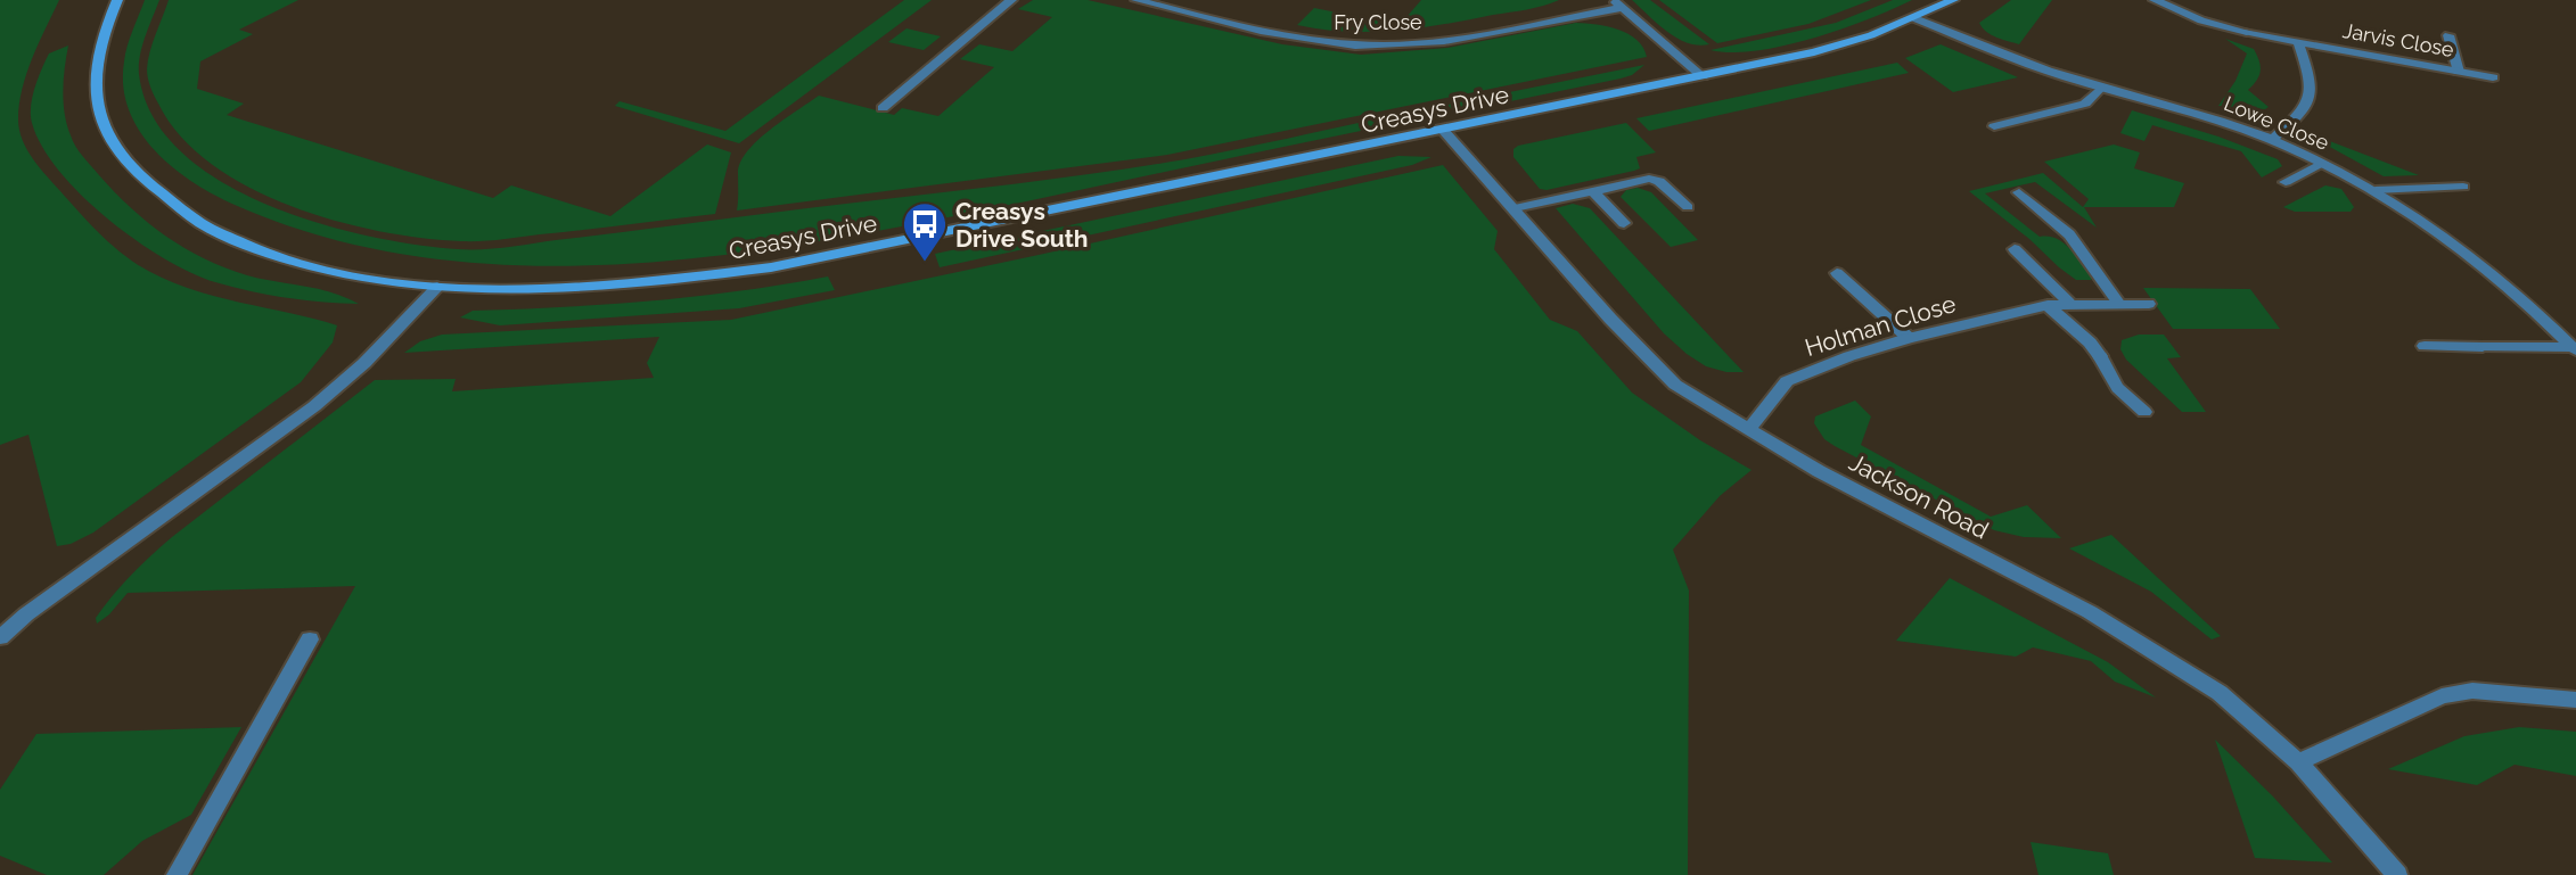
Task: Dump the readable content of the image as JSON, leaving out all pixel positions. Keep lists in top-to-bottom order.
{
  "streets": {
    "street": [
      "Fry Close",
      "Jarvis Close",
      "Creasys Drive",
      "Lowe Close",
      "Holman Close",
      "Jackson Road"
    ]
  },
  "crossings": [
    ["Creasys Drive", "Lowe Close"],
    ["Creasys Drive", "Jackson Road"],
    ["Holman Close", "Jackson Road"]
  ],
  "places": {
    "bus stop": ["Creasys Drive South"]
  }
}
